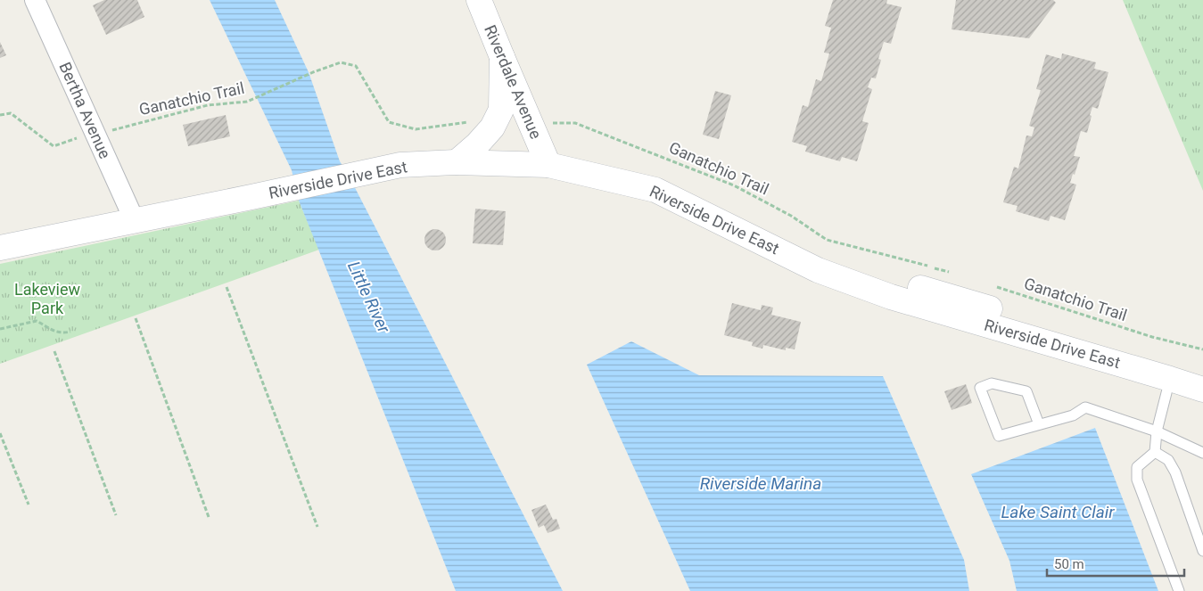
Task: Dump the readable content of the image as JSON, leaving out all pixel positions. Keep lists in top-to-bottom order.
{
  "streets": {
    "main road": ["Riverdale Avenue", "Riverside Drive East"],
    "street": ["Bertha Avenue"],
    "path": ["Ganatchio Trail"]
  },
  "crossings": [
    ["Riverdale Avenue", "Riverside Drive East"],
    ["Bertha Avenue", "Riverside Drive East"]
  ],
  "water": ["Little River", "Riverside Marina", "Lake Saint Clair"],
  "parks": ["Lakeview Park"],
  "scale_bar": "50 m"
}
